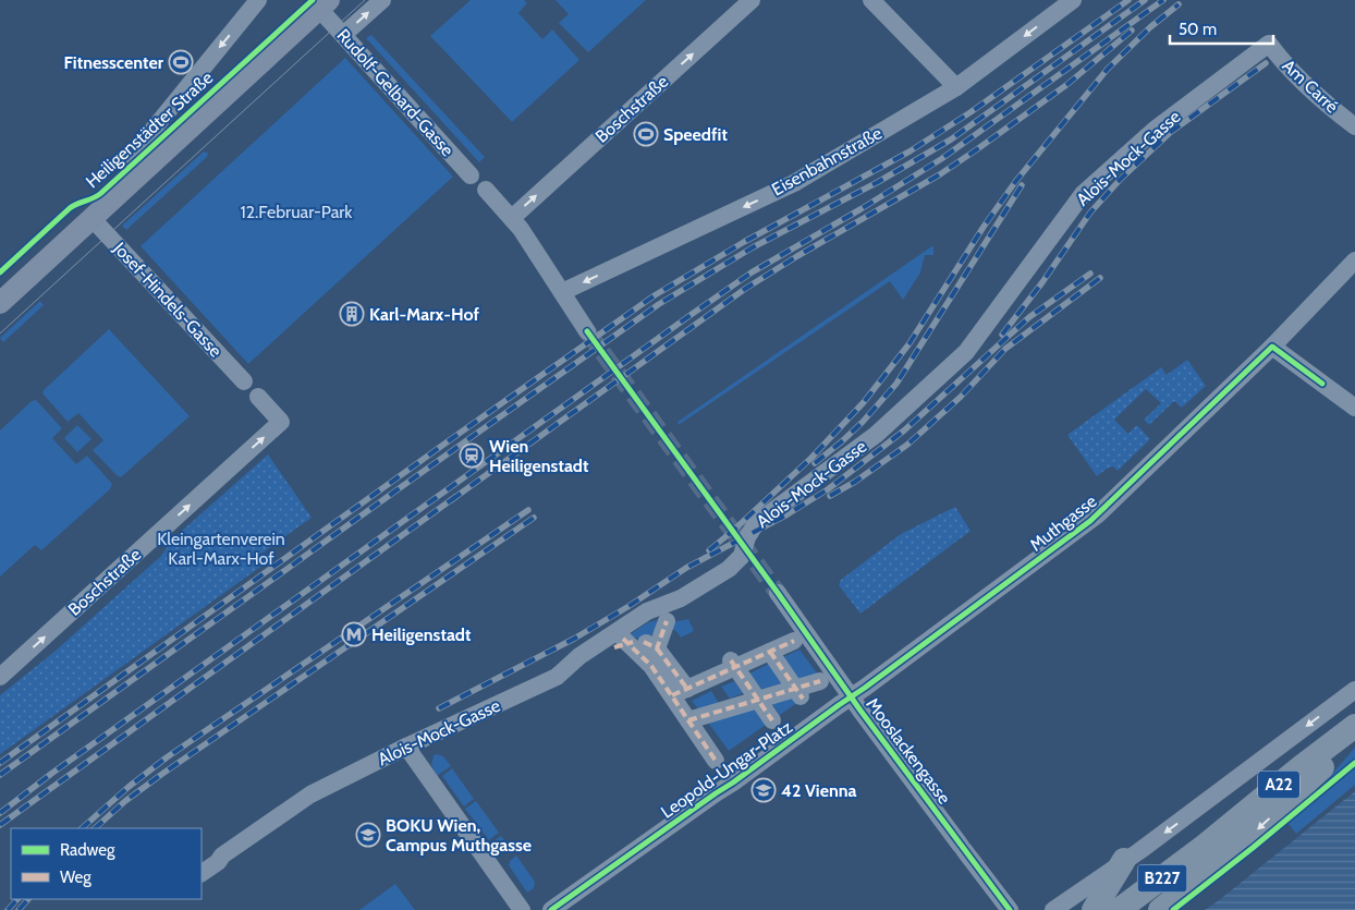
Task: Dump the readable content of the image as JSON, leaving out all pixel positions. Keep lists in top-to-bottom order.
{
  "streets": {
    "highway": ["A22", "B227"],
    "main road": ["Heiligenstädter Straße"],
    "street": [
      "Am Carré",
      "Rudolf-Gelbard-Gasse",
      "Boschstraße",
      "Alois-Mock-Gasse",
      "Eisenbahnstraße",
      "Josef-Hindels-Gasse",
      "Muthgasse",
      "Mooslackengasse",
      "Leopold-Ungar-Platz"
    ]
  },
  "crossings": [
    ["Am Carré", "Alois-Mock-Gasse"],
    ["Rudolf-Gelbard-Gasse", "Heiligenstädter Straße"],
    ["Heiligenstädter Straße", "Josef-Hindels-Gasse"],
    ["Muthgasse", "Mooslackengasse"],
    ["Muthgasse", "Leopold-Ungar-Platz"],
    ["Mooslackengasse", "Leopold-Ungar-Platz"],
    ["A22", "B227"]
  ],
  "one_way": ["Boschstraße", "Eisenbahnstraße"],
  "parks": ["12.Februar-Park", "Kleingartenverein Karl-Marx-Hof"],
  "places": {
    "sports": ["Fitnesscenter", "Speedfit"],
    "building": ["Karl-Marx-Hof"],
    "station": ["Wien Heiligenstadt"],
    "metro station": ["Heiligenstadt"],
    "school or university": ["42 Vienna", "BOKU Wien, Campus Muthgasse"]
  },
  "legend": ["Radweg", "Weg"],
  "scale_bar": "50 m"
}
